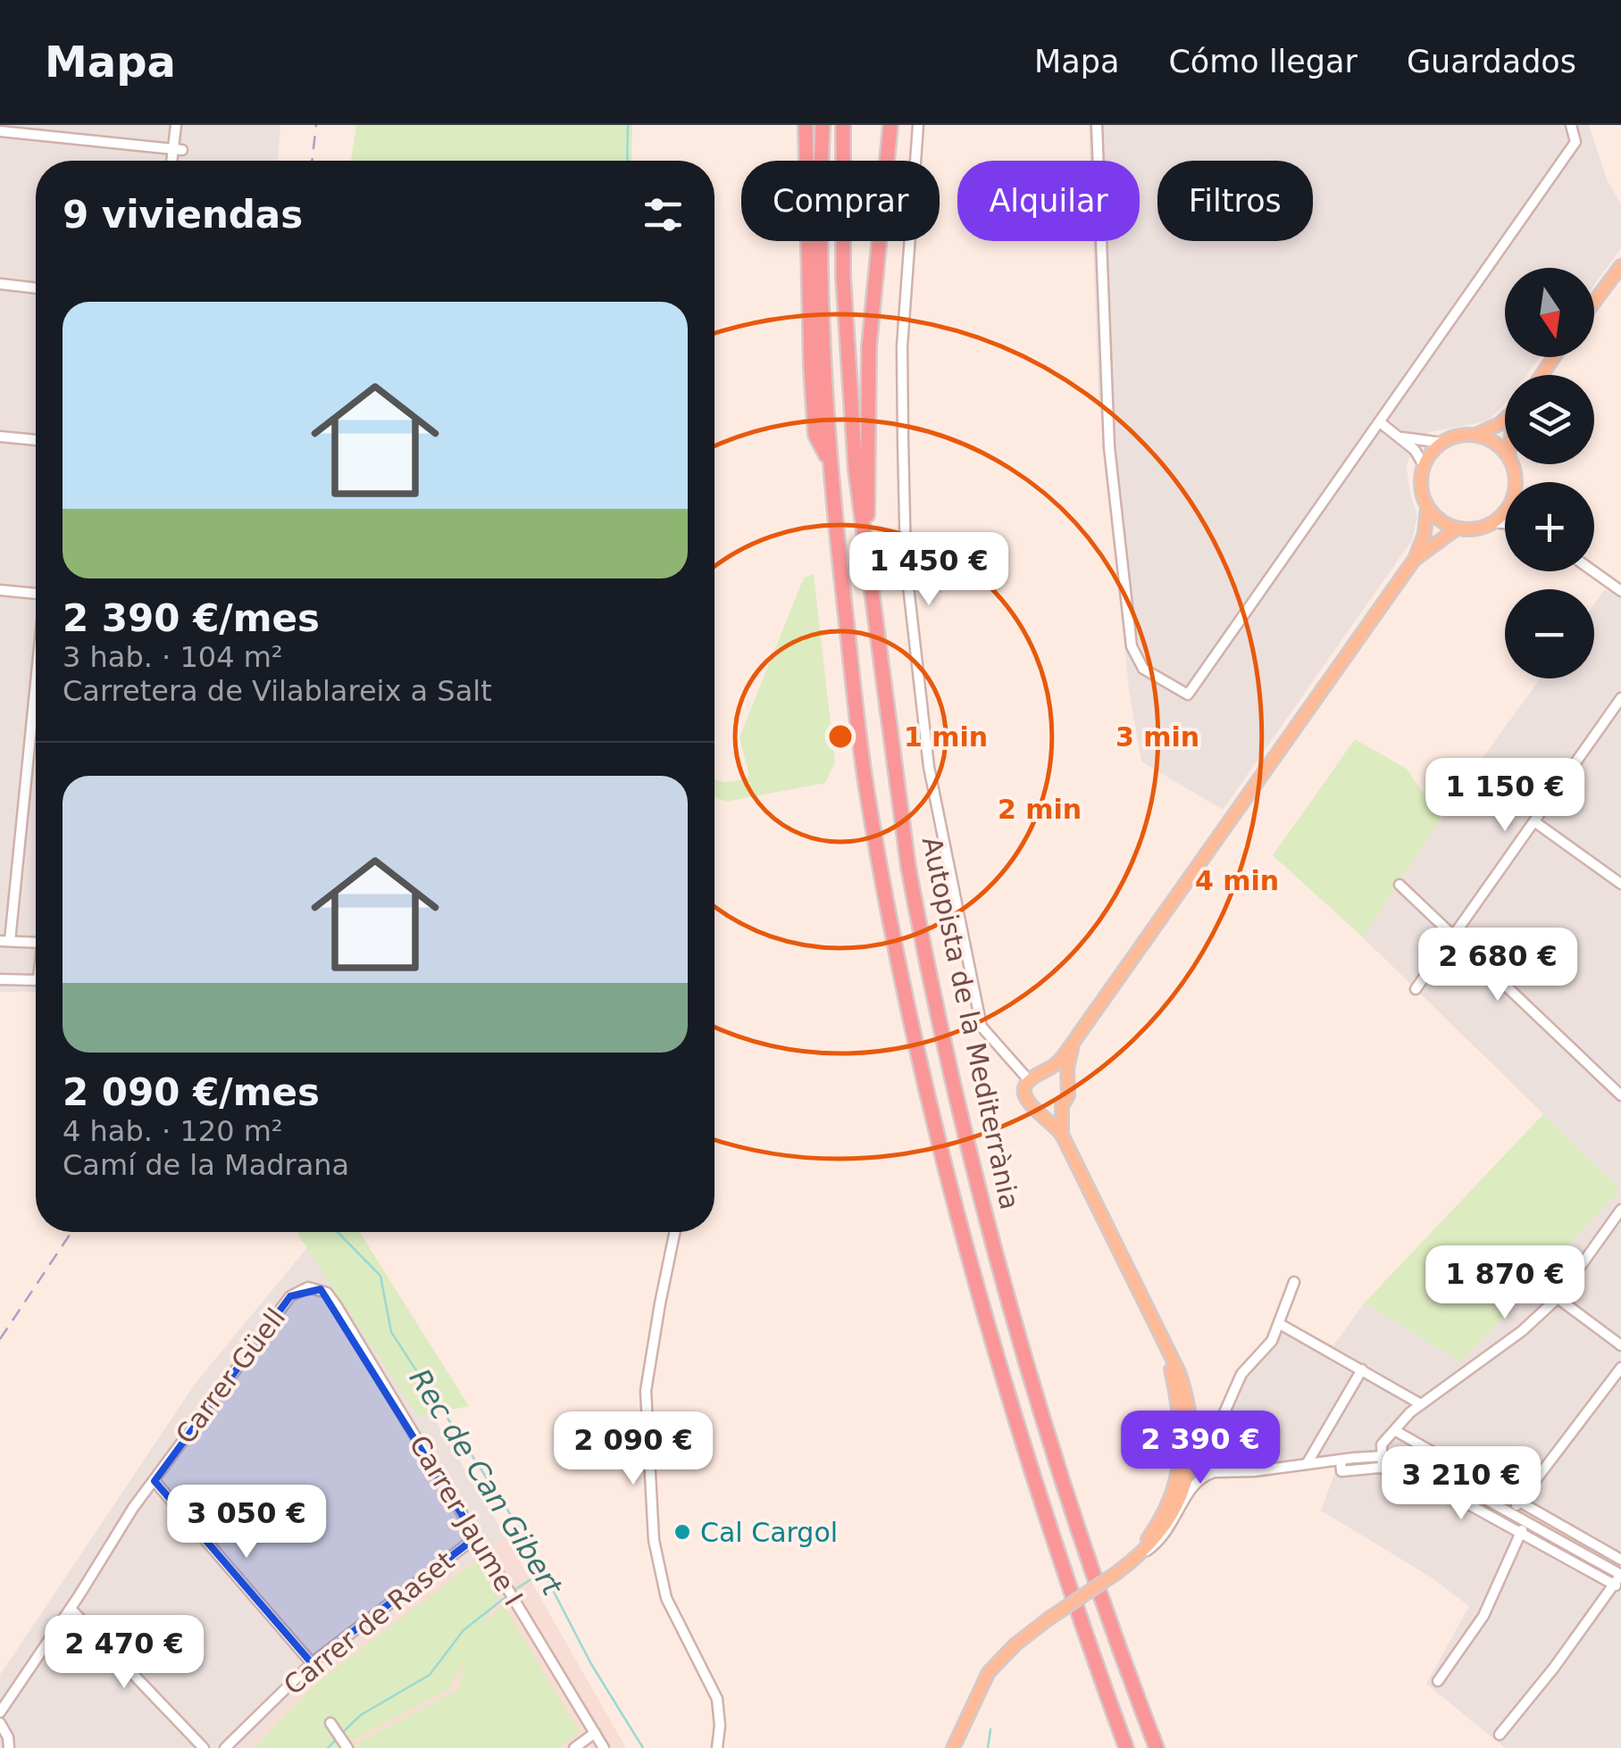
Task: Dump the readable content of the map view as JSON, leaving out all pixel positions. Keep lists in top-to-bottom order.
{
  "streets": {
    "highway": ["Autopista de la Mediterrània"],
    "street": ["Carrer Güell", "Carrer Jaume I", "Carrer de Raset"]
  },
  "crossings": [
    ["Carrer Güell", "Carrer Jaume I"],
    ["Carrer Jaume I", "Carrer de Raset"]
  ],
  "water": ["Rec de Can Gibert"],
  "places": ["Cal Cargol"],
  "north": "bottom",
  "page": {
    "header": "Mapa",
    "nav": ["Mapa", "Cómo llegar", "Guardados"],
    "chip": ["Comprar", "Alquilar", "Filtros"],
    "heading": "9 viviendas",
    "map_buttons": ["+", "−"],
    "list": [
      {
        "name": "2 390 €/mes",
        "note": "3 hab. · 104 m² · Carretera de Vilablareix a Salt"
      },
      {
        "name": "2 090 €/mes",
        "note": "4 hab. · 120 m² · Camí de la Madrana"
      }
    ],
    "price": [
      "1 450 €",
      "1 150 €",
      "2 680 €",
      "1 870 €",
      "2 390 €",
      "2 090 €",
      "3 210 €",
      "3 050 €",
      "2 470 €"
    ]
  },
  "rings": [
    "1 min",
    "3 min",
    "2 min",
    "4 min"
  ]
}
